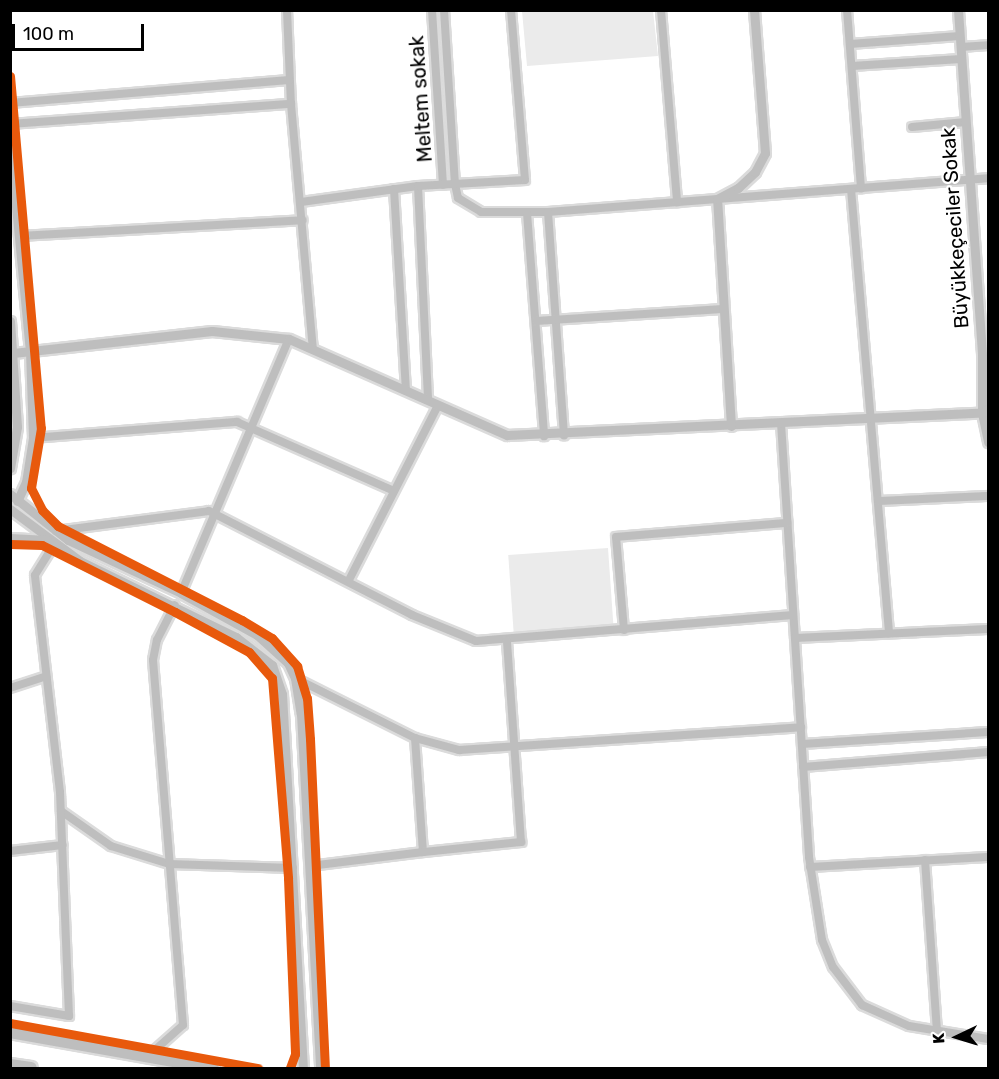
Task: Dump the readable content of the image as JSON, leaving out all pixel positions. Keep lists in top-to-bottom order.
{
  "streets": {
    "street": ["Meltem sokak", "Büyükkeçeciler Sokak"]
  },
  "scale_bar": "100 m",
  "north": "left"
}
